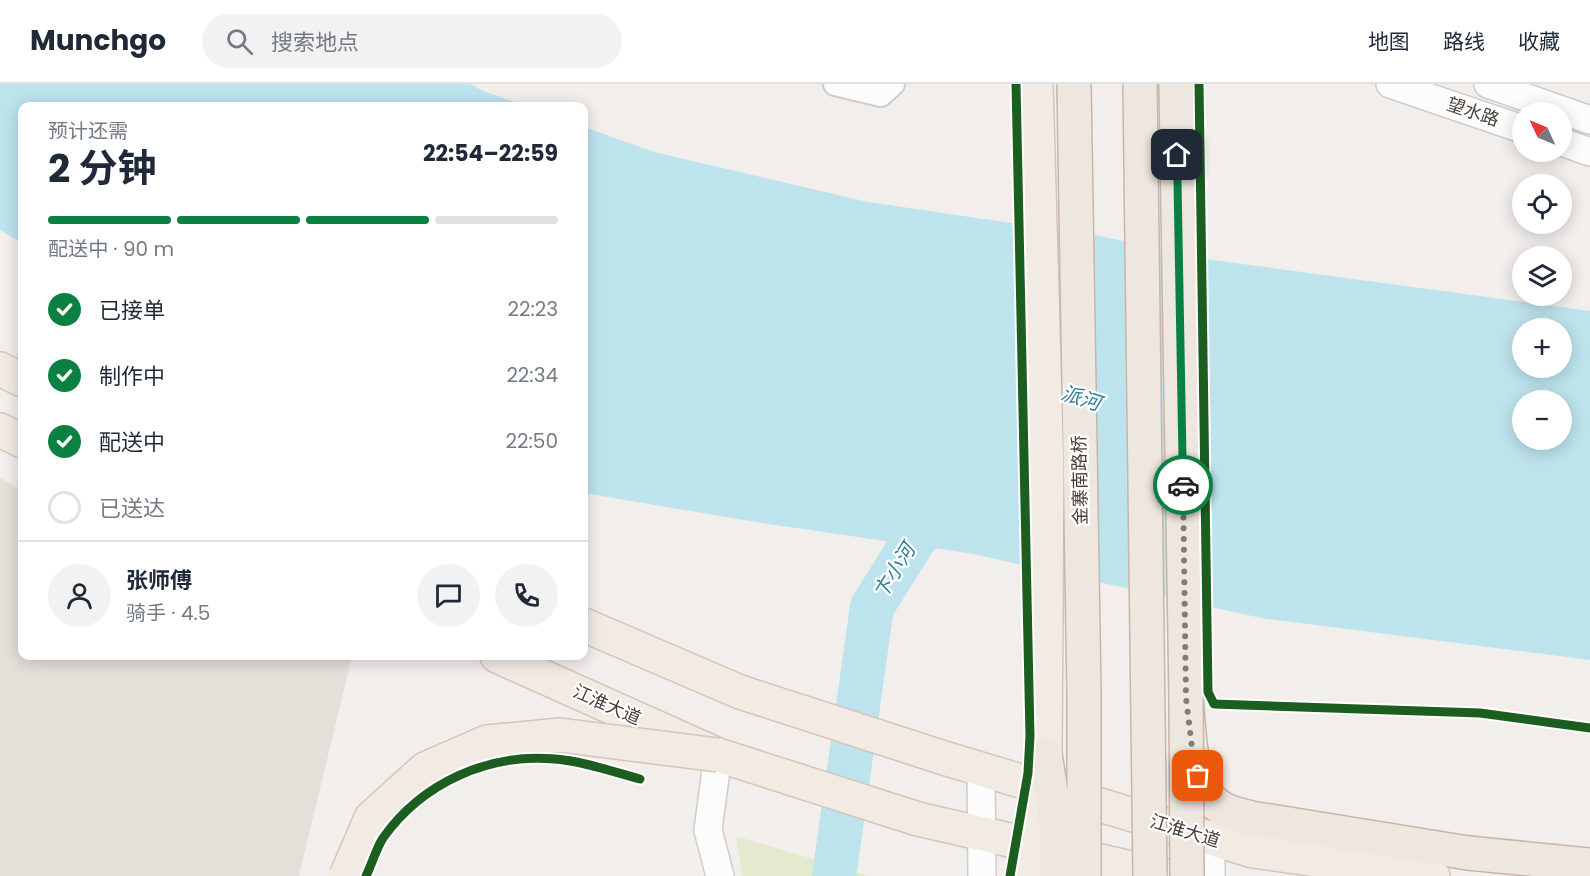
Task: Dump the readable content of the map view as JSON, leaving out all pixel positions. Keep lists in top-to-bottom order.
{
  "streets": {
    "highway": ["金寨南路桥"],
    "main road": ["江淮大道"],
    "street": ["望水路"]
  },
  "water": ["派河", "卞小河"],
  "north": "top left",
  "page": {
    "header": "Munchgo",
    "search": "搜索地点",
    "nav": ["地图", "路线", "收藏"],
    "map_buttons": ["+", "−"],
    "heading": ["2 分钟", "预计还需", "22:54–22:59"],
    "panel": ["张师傅", "骑手 · 4.5"],
    "bar": "配送中 · 90 m",
    "list": [
      ["已接单", "22:23"],
      ["制作中", "22:34"],
      ["配送中", "22:50"],
      "已送达"
    ]
  }
}
